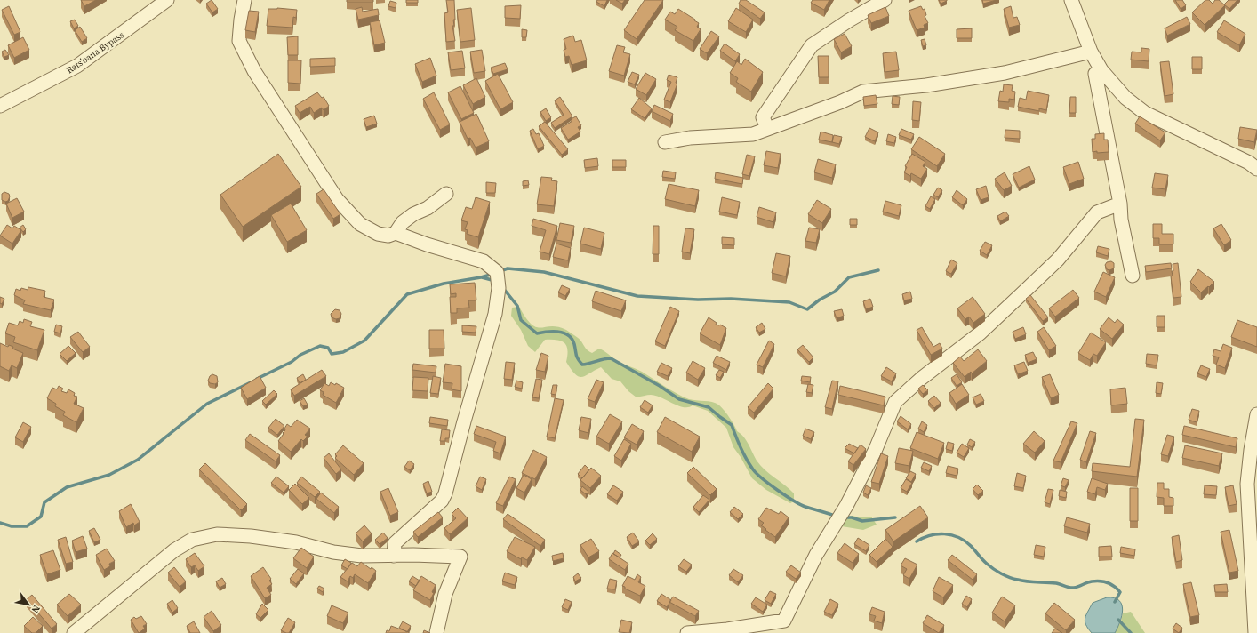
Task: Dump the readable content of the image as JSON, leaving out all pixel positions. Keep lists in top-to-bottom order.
{
  "streets": {
    "street": ["Rats'oana Bypass"]
  },
  "north": "bottom right"
}
